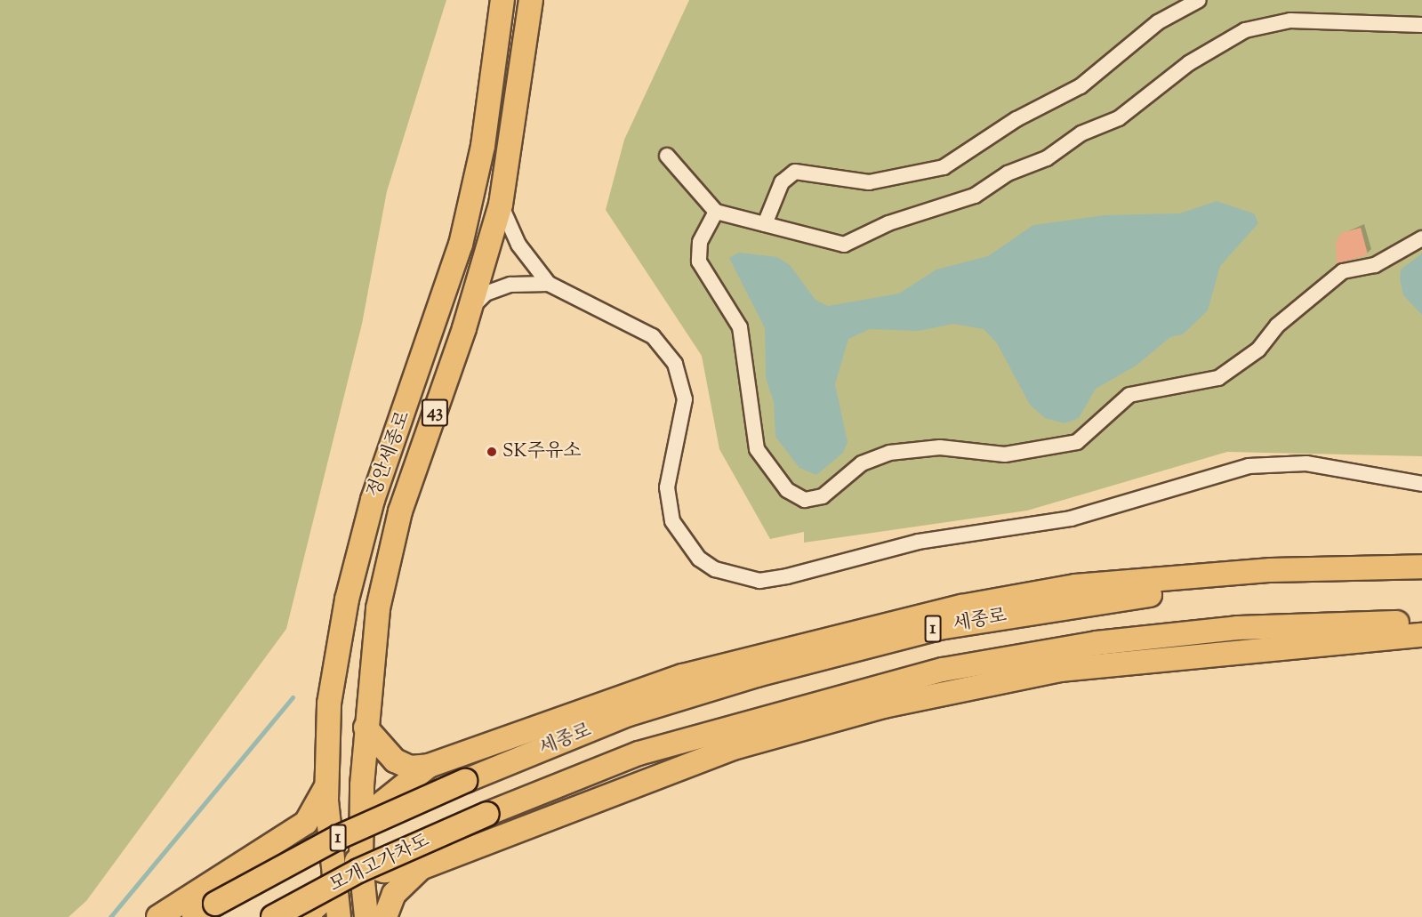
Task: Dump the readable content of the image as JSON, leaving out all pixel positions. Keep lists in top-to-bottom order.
{
  "streets": {
    "highway": [
      "43",
      "정안세종로",
      "세종로",
      "1",
      "모개고가차도"
    ]
  },
  "crossings": [
    ["세종로", "모개고가차도"]
  ],
  "places": ["SK주유소"]
}
